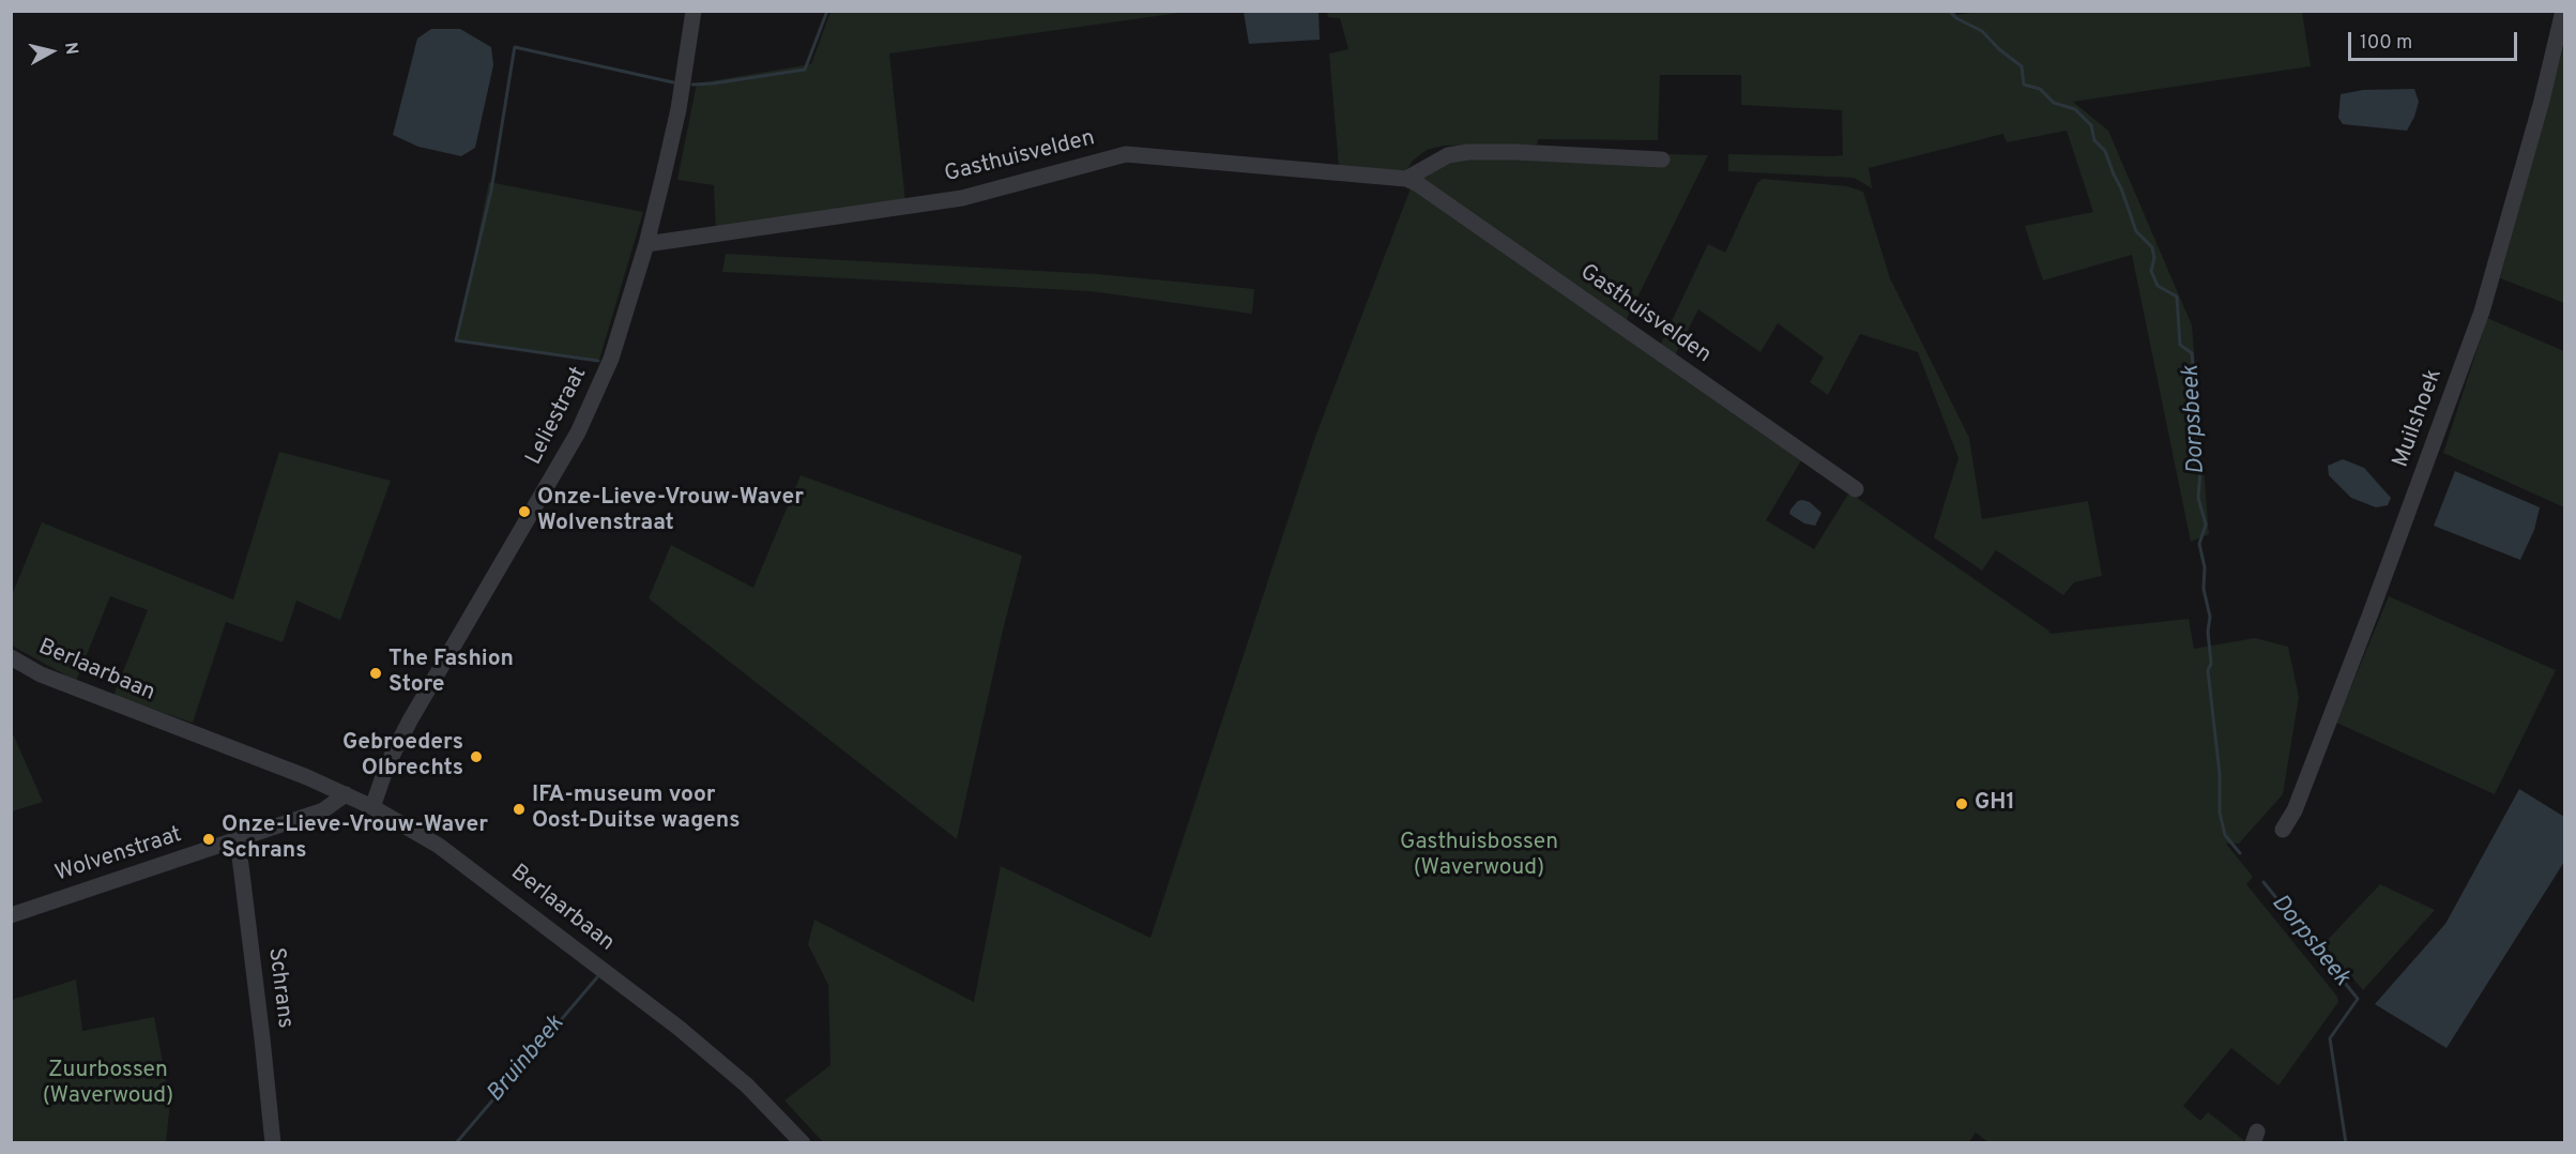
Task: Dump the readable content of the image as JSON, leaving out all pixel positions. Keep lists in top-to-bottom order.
{
  "streets": {
    "street": [
      "Gasthuisvelden",
      "Leliestraat",
      "Muilshoek",
      "Berlaarbaan",
      "Wolvenstraat",
      "Schrans"
    ]
  },
  "crossings": [
    ["Gasthuisvelden", "Leliestraat"],
    ["Leliestraat", "Berlaarbaan"],
    ["Berlaarbaan", "Wolvenstraat"],
    ["Wolvenstraat", "Schrans"]
  ],
  "water": ["Dorpsbeek", "Bruinbeek"],
  "parks": ["Gasthuisbossen (Waverwoud)", "Zuurbossen (Waverwoud)"],
  "places": [
    "Onze-Lieve-Vrouw-Waver Wolvenstraat",
    "The Fashion Store",
    "Gebroeders Olbrechts",
    "GH1",
    "IFA-museum voor Oost-Duitse wagens",
    "Onze-Lieve-Vrouw-Waver Schrans"
  ],
  "scale_bar": "100 m",
  "north": "right"
}
